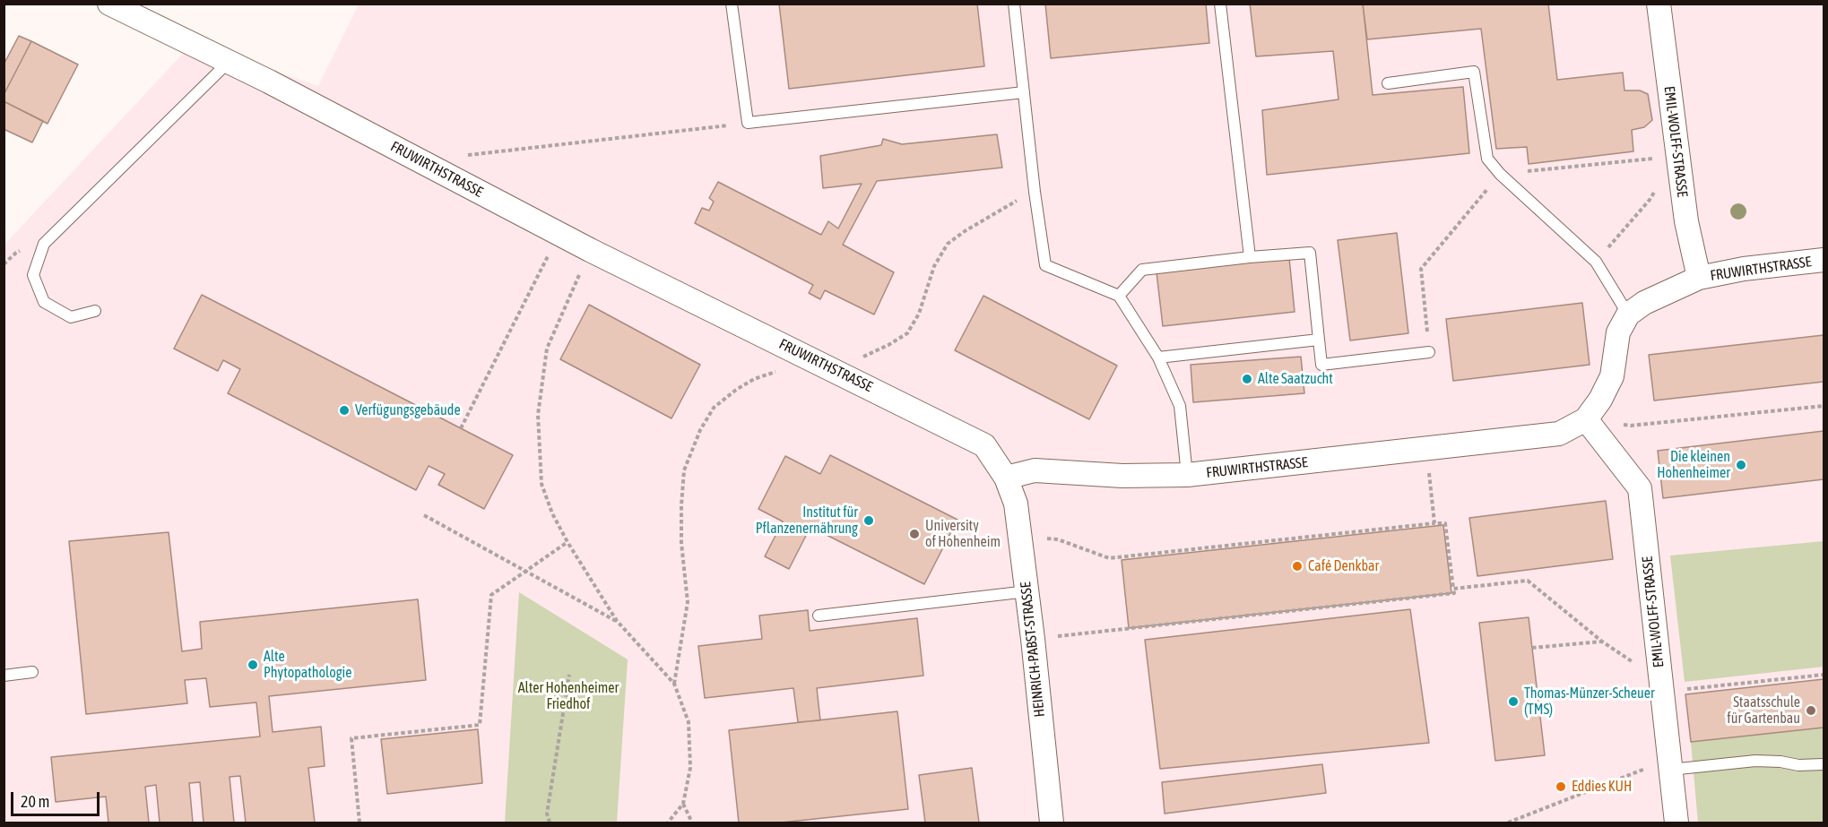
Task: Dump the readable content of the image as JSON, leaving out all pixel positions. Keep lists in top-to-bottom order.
{
  "streets": {
    "street": ["EMIL-WOLFF-STRASSE", "FRUWIRTHSTRASSE", "HEINRICH-PABST-STRASSE"]
  },
  "crossings": [
    ["EMIL-WOLFF-STRASSE", "FRUWIRTHSTRASSE"],
    ["FRUWIRTHSTRASSE", "HEINRICH-PABST-STRASSE"]
  ],
  "parks": ["Alter Hohenheimer Friedhof"],
  "places": [
    "Alte Saatzucht",
    "Verfügungsgebäude",
    "Die kleinen Hohenheimer",
    "Institut für Pflanzenernährung",
    "University of Hohenheim",
    "Café Denkbar",
    "Alte Phytopathologie",
    "Thomas-Münzer-Scheuer (TMS)",
    "Staatsschule für Gartenbau",
    "Eddies KUH"
  ],
  "scale_bar": "20 m"
}
